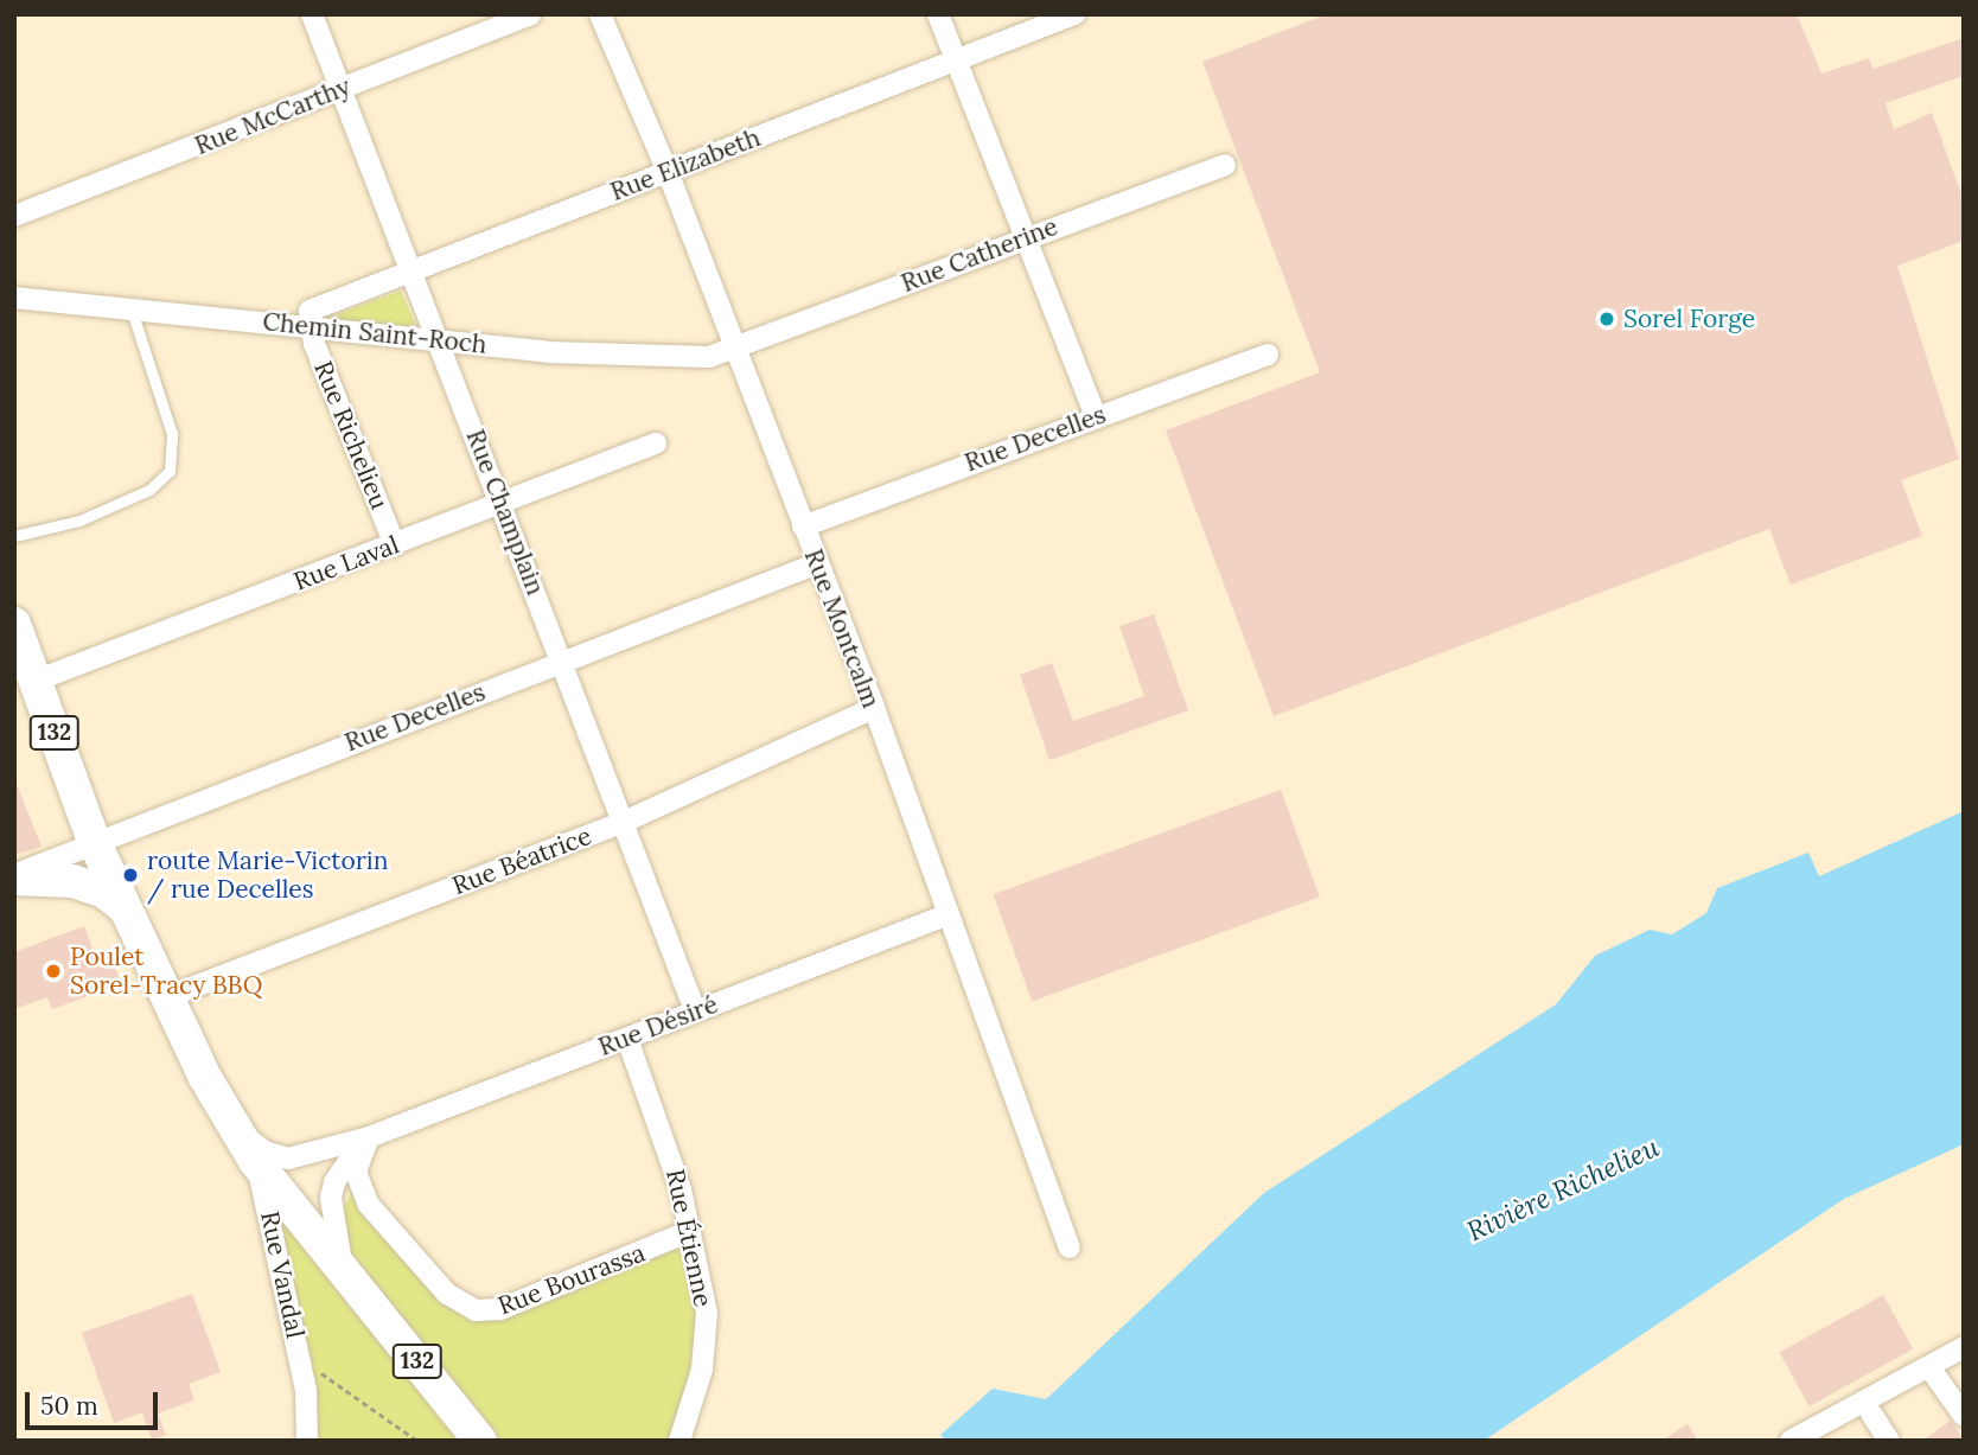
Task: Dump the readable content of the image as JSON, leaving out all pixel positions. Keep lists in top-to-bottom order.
{
  "streets": {
    "main road": ["132"],
    "street": [
      "Rue McCarthy",
      "Rue Elizabeth",
      "Rue Catherine",
      "Chemin Saint-Roch",
      "Rue Richelieu",
      "Rue Decelles",
      "Rue Champlain",
      "Rue Laval",
      "Rue Montcalm",
      "Rue Béatrice",
      "Rue Désiré",
      "Rue Étienne",
      "Rue Vandal",
      "Rue Bourassa"
    ]
  },
  "crossings": [
    ["Rue McCarthy", "Rue Champlain"],
    ["Rue Elizabeth", "Chemin Saint-Roch"],
    ["Rue Elizabeth", "Rue Richelieu"],
    ["Rue Elizabeth", "Rue Champlain"],
    ["Rue Elizabeth", "Rue Montcalm"],
    ["Rue Catherine", "Chemin Saint-Roch"],
    ["Rue Catherine", "Rue Montcalm"],
    ["Chemin Saint-Roch", "Rue Richelieu"],
    ["Chemin Saint-Roch", "Rue Champlain"],
    ["Chemin Saint-Roch", "Rue Montcalm"],
    ["Rue Richelieu", "Rue Laval"],
    ["Rue Decelles", "Rue Champlain"],
    ["Rue Decelles", "Rue Montcalm"],
    ["Rue Decelles", "132"],
    ["Rue Champlain", "Rue Laval"],
    ["Rue Champlain", "Rue Béatrice"],
    ["Rue Champlain", "Rue Désiré"],
    ["Rue Laval", "132"],
    ["Rue Montcalm", "Rue Béatrice"],
    ["Rue Montcalm", "Rue Désiré"],
    ["132", "Rue Béatrice"],
    ["132", "Rue Désiré"],
    ["132", "Rue Vandal"],
    ["Rue Désiré", "Rue Étienne"],
    ["Rue Désiré", "Rue Bourassa"],
    ["Rue Étienne", "Rue Bourassa"]
  ],
  "water": ["Rivière Richelieu"],
  "places": ["Sorel Forge", "route Marie-Victorin / rue Decelles", "Poulet Sorel-Tracy BBQ"],
  "scale_bar": "50 m"
}
